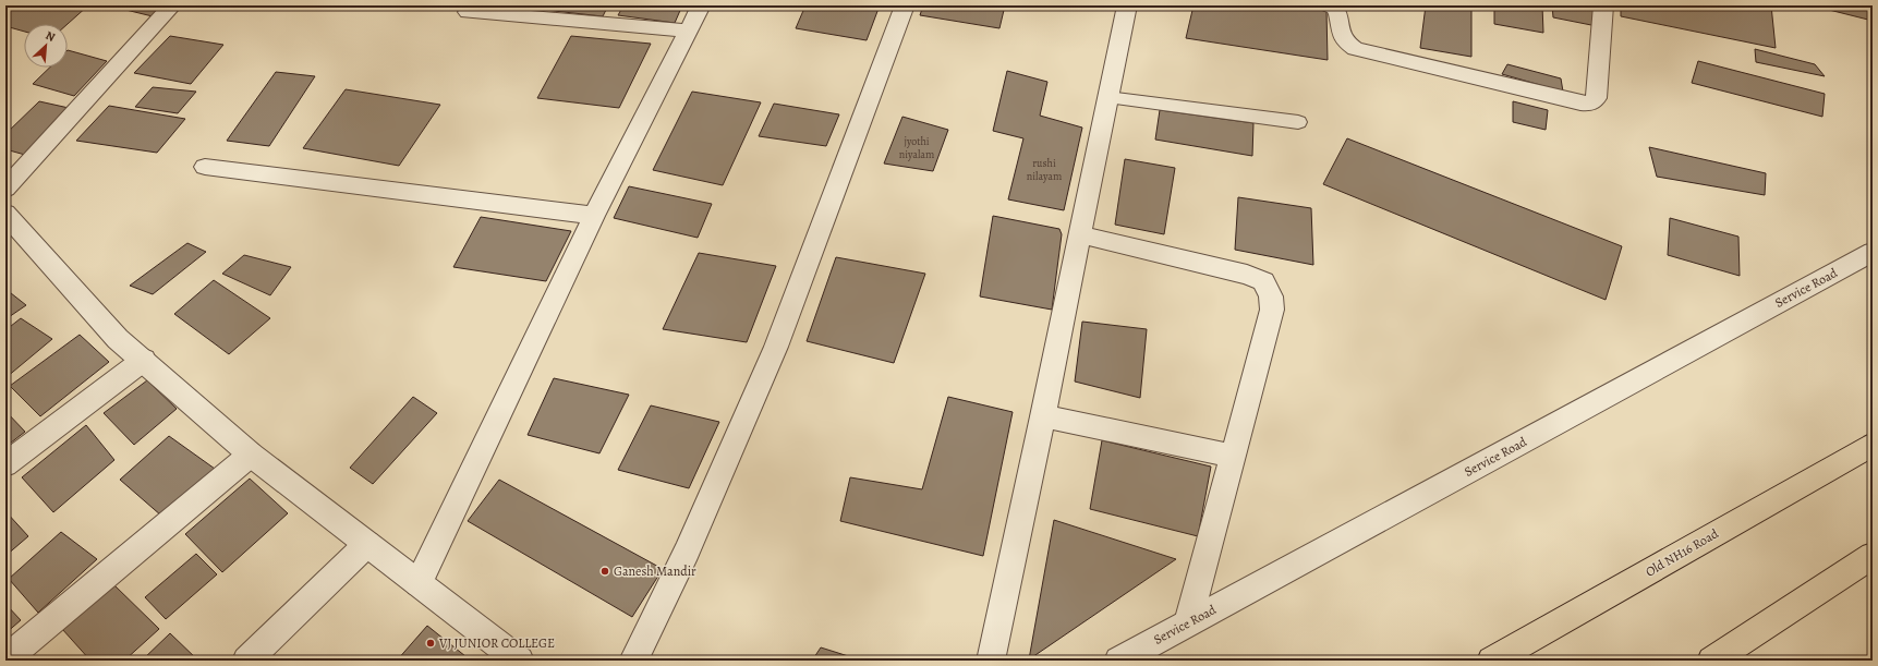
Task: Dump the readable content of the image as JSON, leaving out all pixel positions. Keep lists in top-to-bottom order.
{
  "streets": {
    "main road": ["Old NH16 Road"],
    "street": ["Service Road"]
  },
  "places": ["Ganesh Mandir", "VJ JUNIOR COLLEGE"],
  "house_numbers": ["jyothi niyalam", "rushi nilayam"],
  "north": "top right"
}
